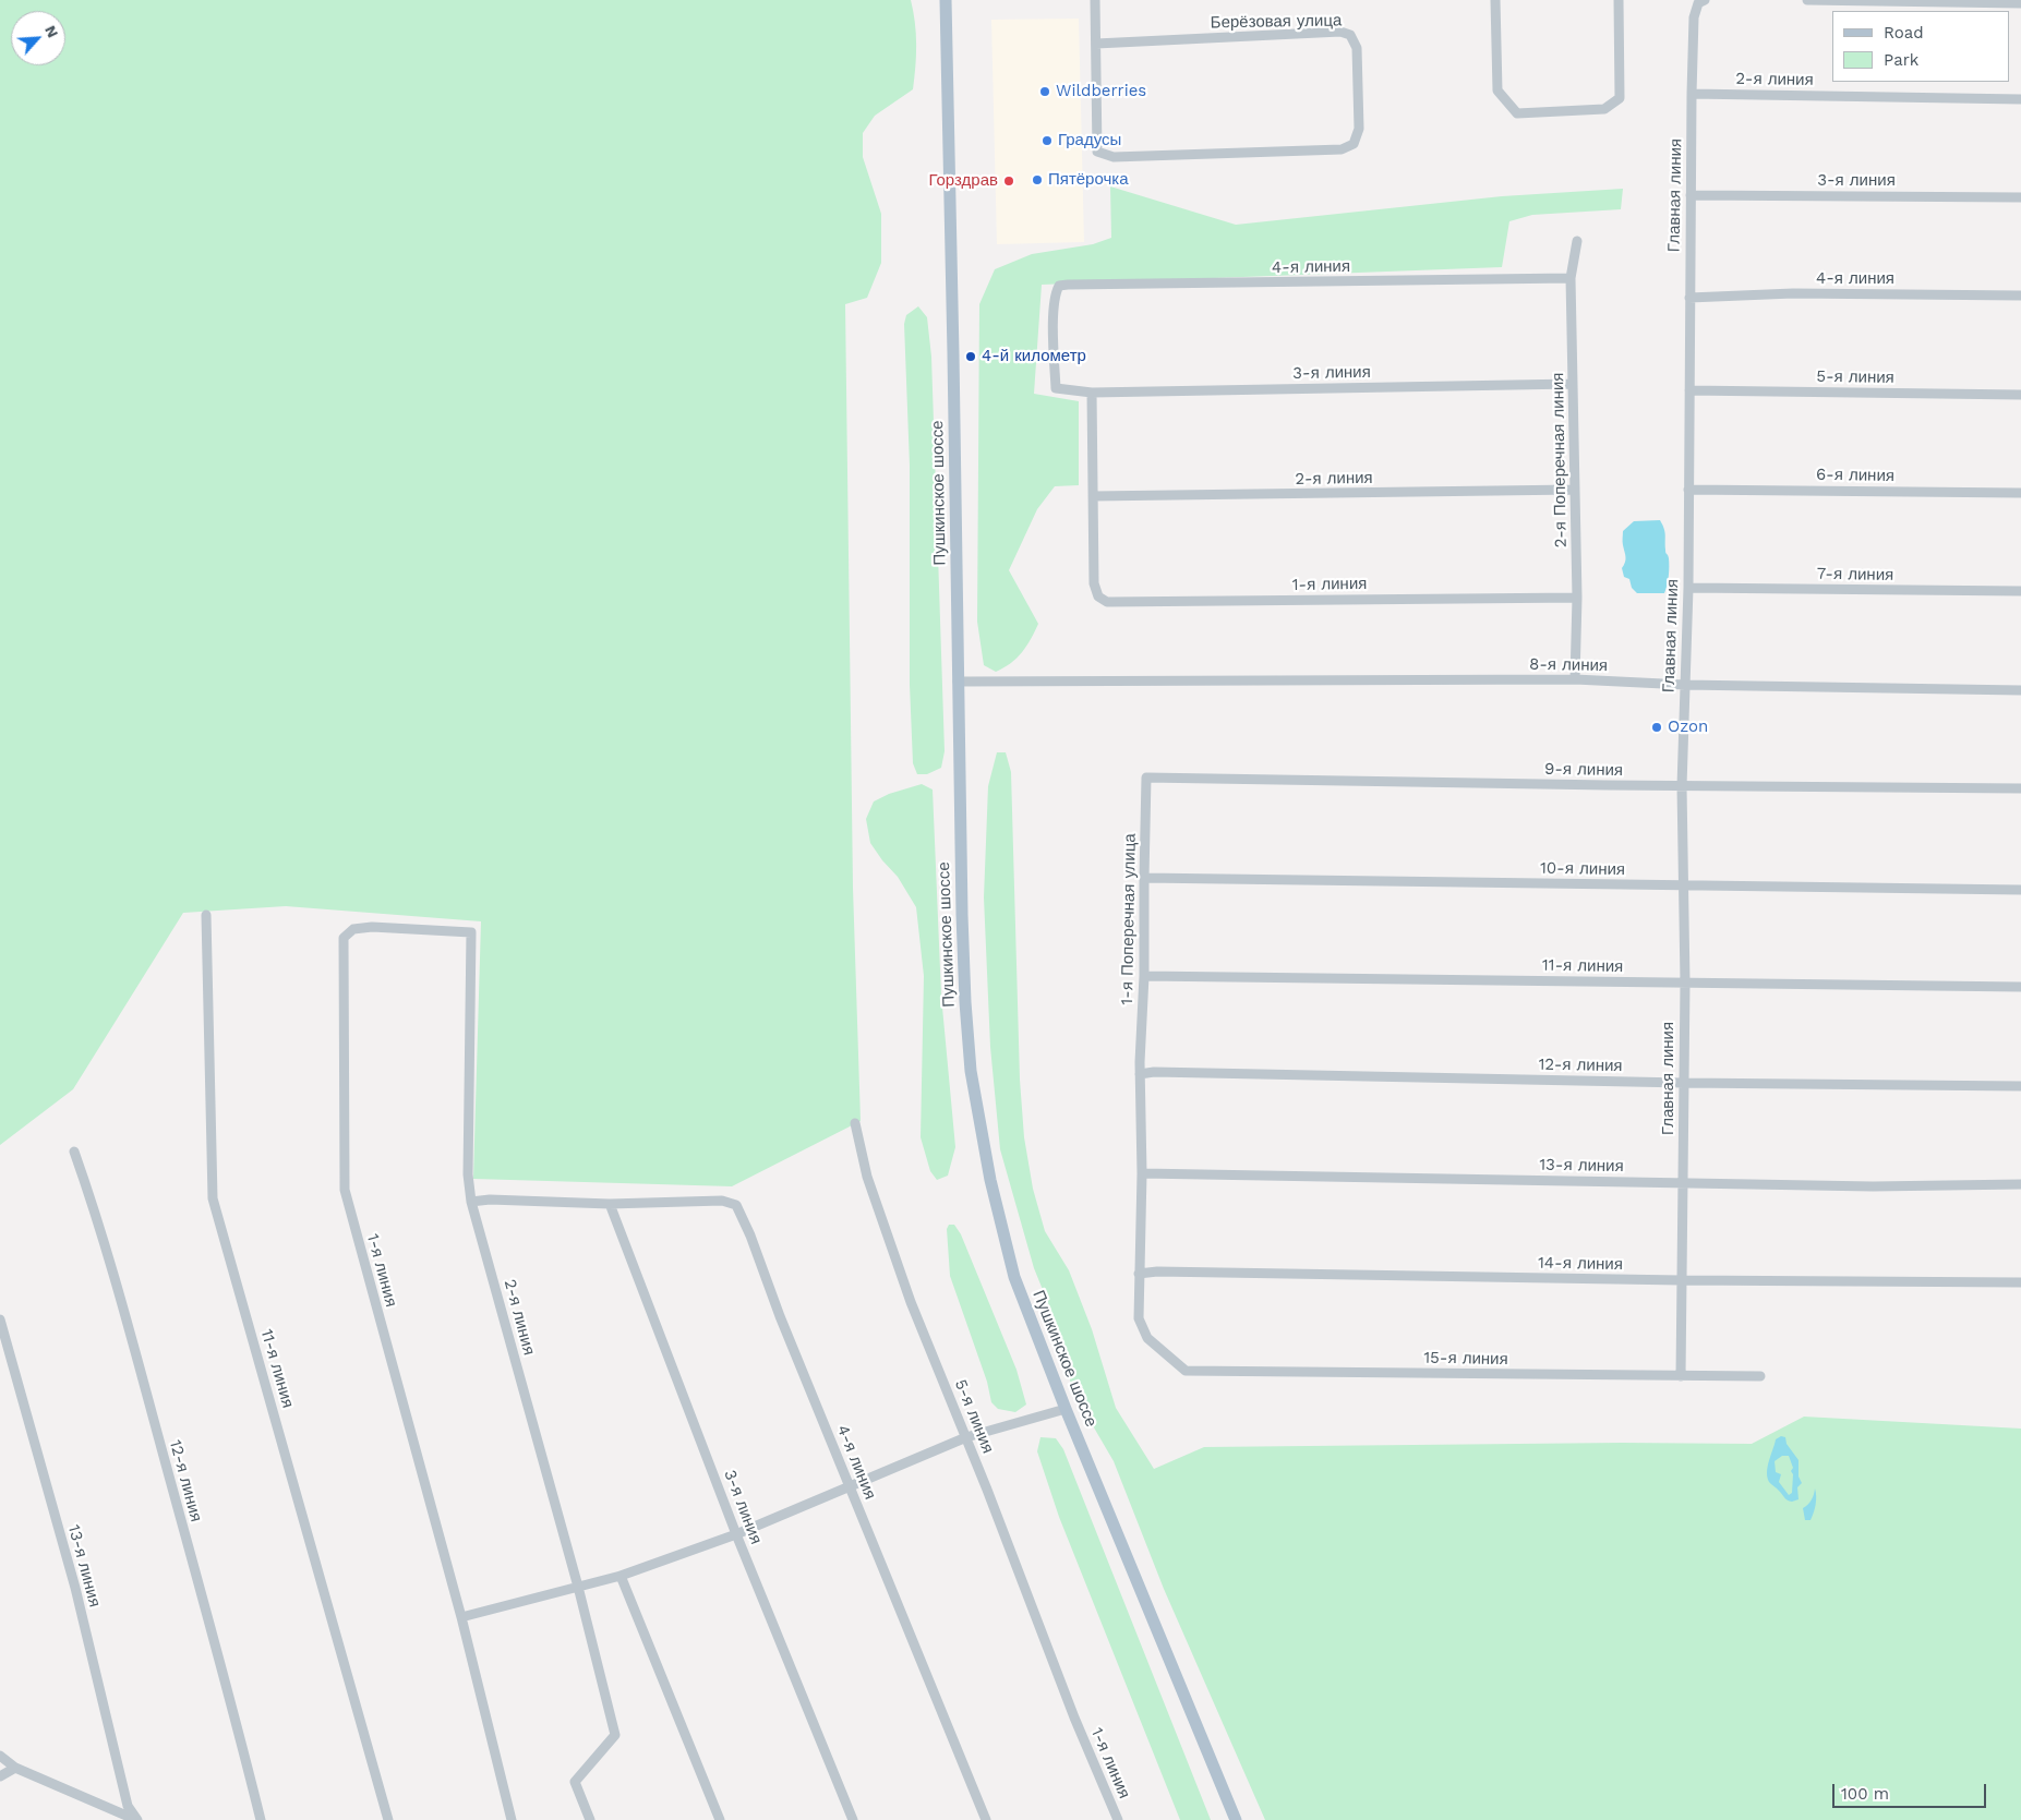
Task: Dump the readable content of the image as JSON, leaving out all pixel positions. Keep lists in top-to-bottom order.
{
  "streets": {
    "main road": ["Пушкинское шоссе"],
    "street": [
      "Берёзовая улица",
      "2-я линия",
      "3-я линия",
      "Главная линия",
      "4-я линия",
      "5-я линия",
      "2-я Поперечная линия",
      "6-я линия",
      "7-я линия",
      "1-я линия",
      "8-я линия",
      "9-я линия",
      "10-я линия",
      "1-я Поперечная улица",
      "11-я линия",
      "12-я линия",
      "13-я линия",
      "14-я линия",
      "15-я линия"
    ]
  },
  "crossings": [
    ["2-я линия", "Главная линия"],
    ["2-я линия", "2-я Поперечная линия"],
    ["2-я линия", "1-я линия"],
    ["3-я линия", "Главная линия"],
    ["3-я линия", "4-я линия"],
    ["3-я линия", "2-я Поперечная линия"],
    ["Главная линия", "4-я линия"],
    ["Главная линия", "5-я линия"],
    ["Главная линия", "6-я линия"],
    ["Главная линия", "7-я линия"],
    ["Главная линия", "8-я линия"],
    ["Главная линия", "9-я линия"],
    ["Главная линия", "10-я линия"],
    ["Главная линия", "11-я линия"],
    ["Главная линия", "12-я линия"],
    ["Главная линия", "13-я линия"],
    ["Главная линия", "14-я линия"],
    ["Главная линия", "15-я линия"],
    ["4-я линия", "2-я Поперечная линия"],
    ["5-я линия", "1-я линия"],
    ["2-я Поперечная линия", "1-я линия"],
    ["2-я Поперечная линия", "8-я линия"],
    ["Пушкинское шоссе", "8-я линия"],
    ["9-я линия", "1-я Поперечная улица"],
    ["10-я линия", "1-я Поперечная улица"],
    ["1-я Поперечная улица", "11-я линия"],
    ["1-я Поперечная улица", "12-я линия"],
    ["1-я Поперечная улица", "13-я линия"],
    ["1-я Поперечная улица", "14-я линия"],
    ["1-я Поперечная улица", "15-я линия"]
  ],
  "places": [
    "Wildberries",
    "Градусы",
    "Пятёрочка",
    "Горздрав",
    "4-й километр",
    "Ozon"
  ],
  "legend": ["Road", "Park"],
  "scale_bar": "100 m",
  "north": "top right"
}
